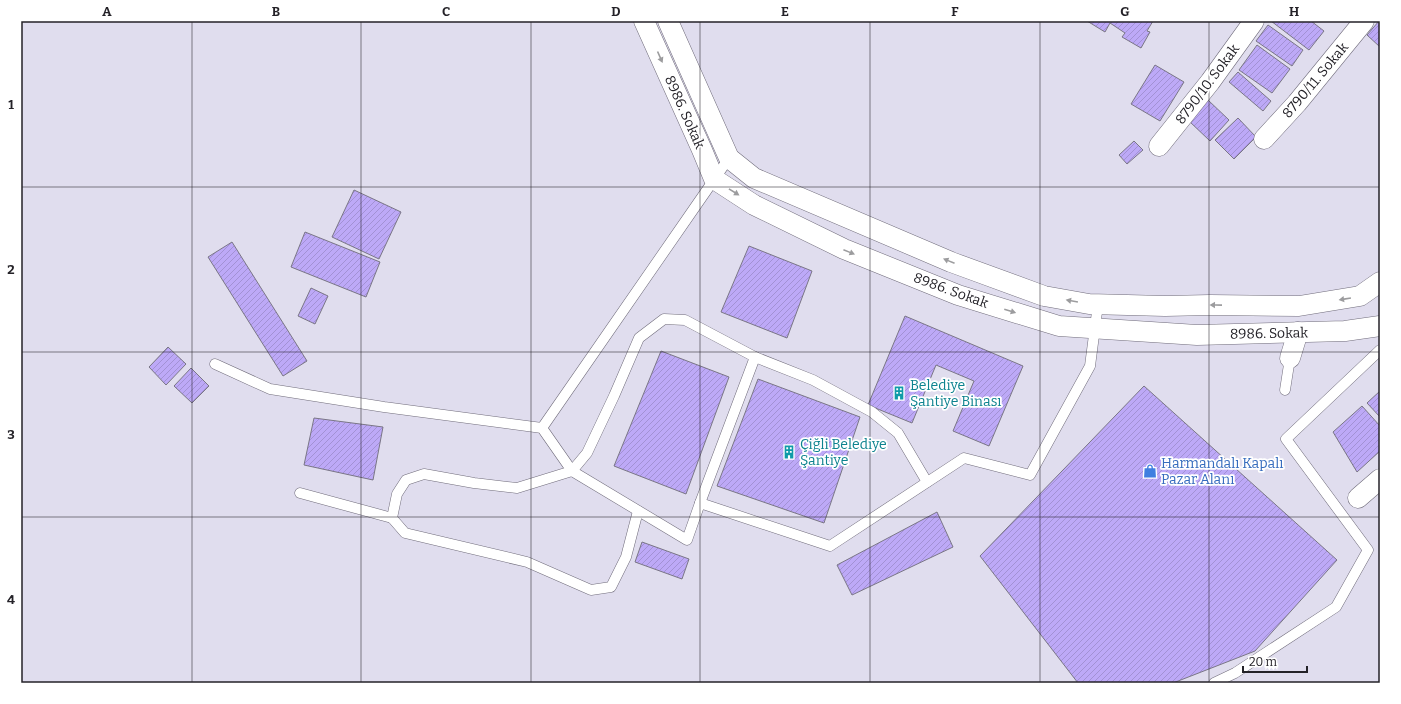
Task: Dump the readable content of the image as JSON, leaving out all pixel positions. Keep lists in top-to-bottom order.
{
  "streets": {
    "street": ["8790/11. Sokak", "8790/10. Sokak", "8986. Sokak"]
  },
  "places": {
    "building": ["Belediye Şantiye Binası", "Çiğli Belediye Şantiye"],
    "shop": ["Harmandalı Kapalı Pazar Alanı"]
  },
  "scale_bar": "20 m",
  "grid": {
    "columns": [
      "A",
      "B",
      "C",
      "D",
      "E",
      "F",
      "G",
      "H"
    ],
    "rows": [
      "1",
      "2",
      "3",
      "4"
    ]
  }
}
